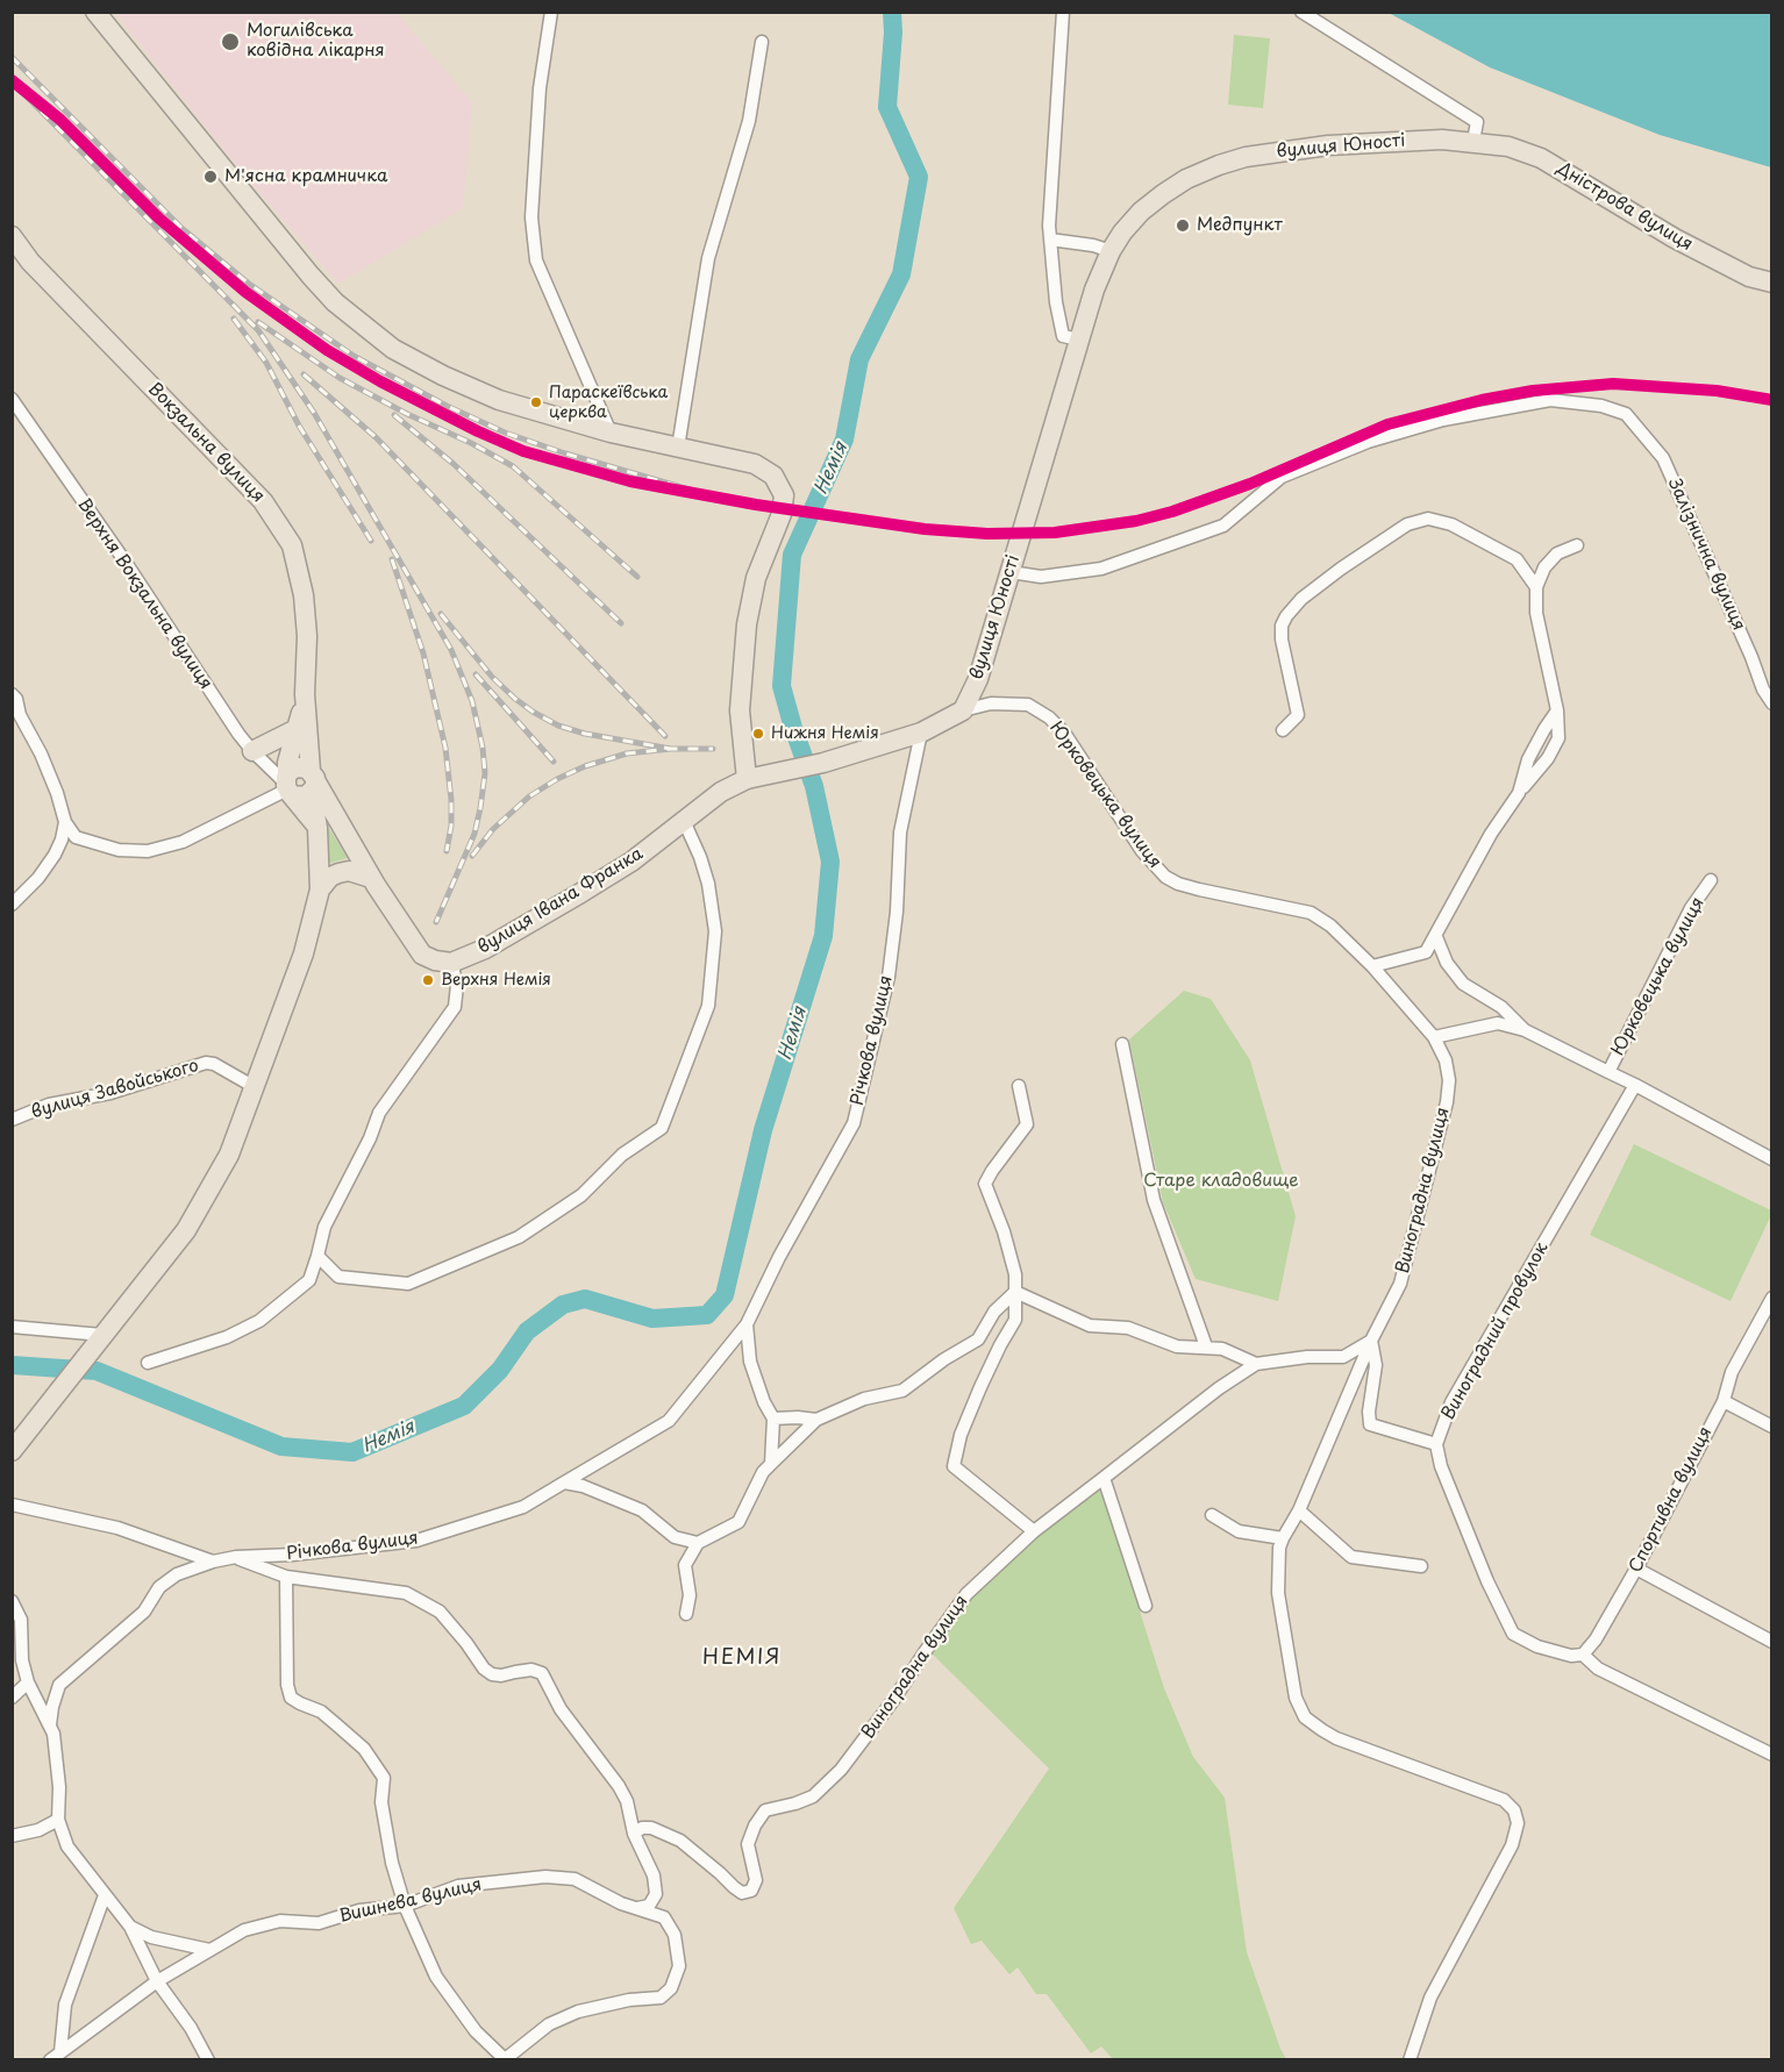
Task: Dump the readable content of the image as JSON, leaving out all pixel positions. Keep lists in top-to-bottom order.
{
  "streets": {
    "main road": [
      "вулиця Юності",
      "Дністрова вулиця",
      "Вокзальна вулиця",
      "вулиця Івана Франка"
    ],
    "street": [
      "Залізнична вулиця",
      "Верхня Вокзальна вулиця",
      "Юрковецька вулиця",
      "Річкова вулиця",
      "вулиця Завойського",
      "Виноградна вулиця",
      "Виноградний провулок",
      "Спортивна вулиця",
      "Вишнева вулиця"
    ]
  },
  "crossings": [
    ["вулиця Юності", "Дністрова вулиця"],
    ["вулиця Юності", "Залізнична вулиця"],
    ["вулиця Юності", "Юрковецька вулиця"],
    ["Вокзальна вулиця", "Верхня Вокзальна вулиця"],
    ["Вокзальна вулиця", "вулиця Івана Франка"],
    ["Юрковецька вулиця", "Виноградна вулиця"],
    ["Юрковецька вулиця", "Виноградний провулок"],
    ["вулиця Івана Франка", "Річкова вулиця"]
  ],
  "districts": ["НЕМІЯ"],
  "water": ["Немія"],
  "parks": ["Старе кладовище"],
  "places": [
    "Могилівська ковідна лікарня",
    "М'ясна крамничка",
    "Медпункт",
    "Параскеївська церква",
    "Нижня Немія",
    "Верхня Немія"
  ]
}
